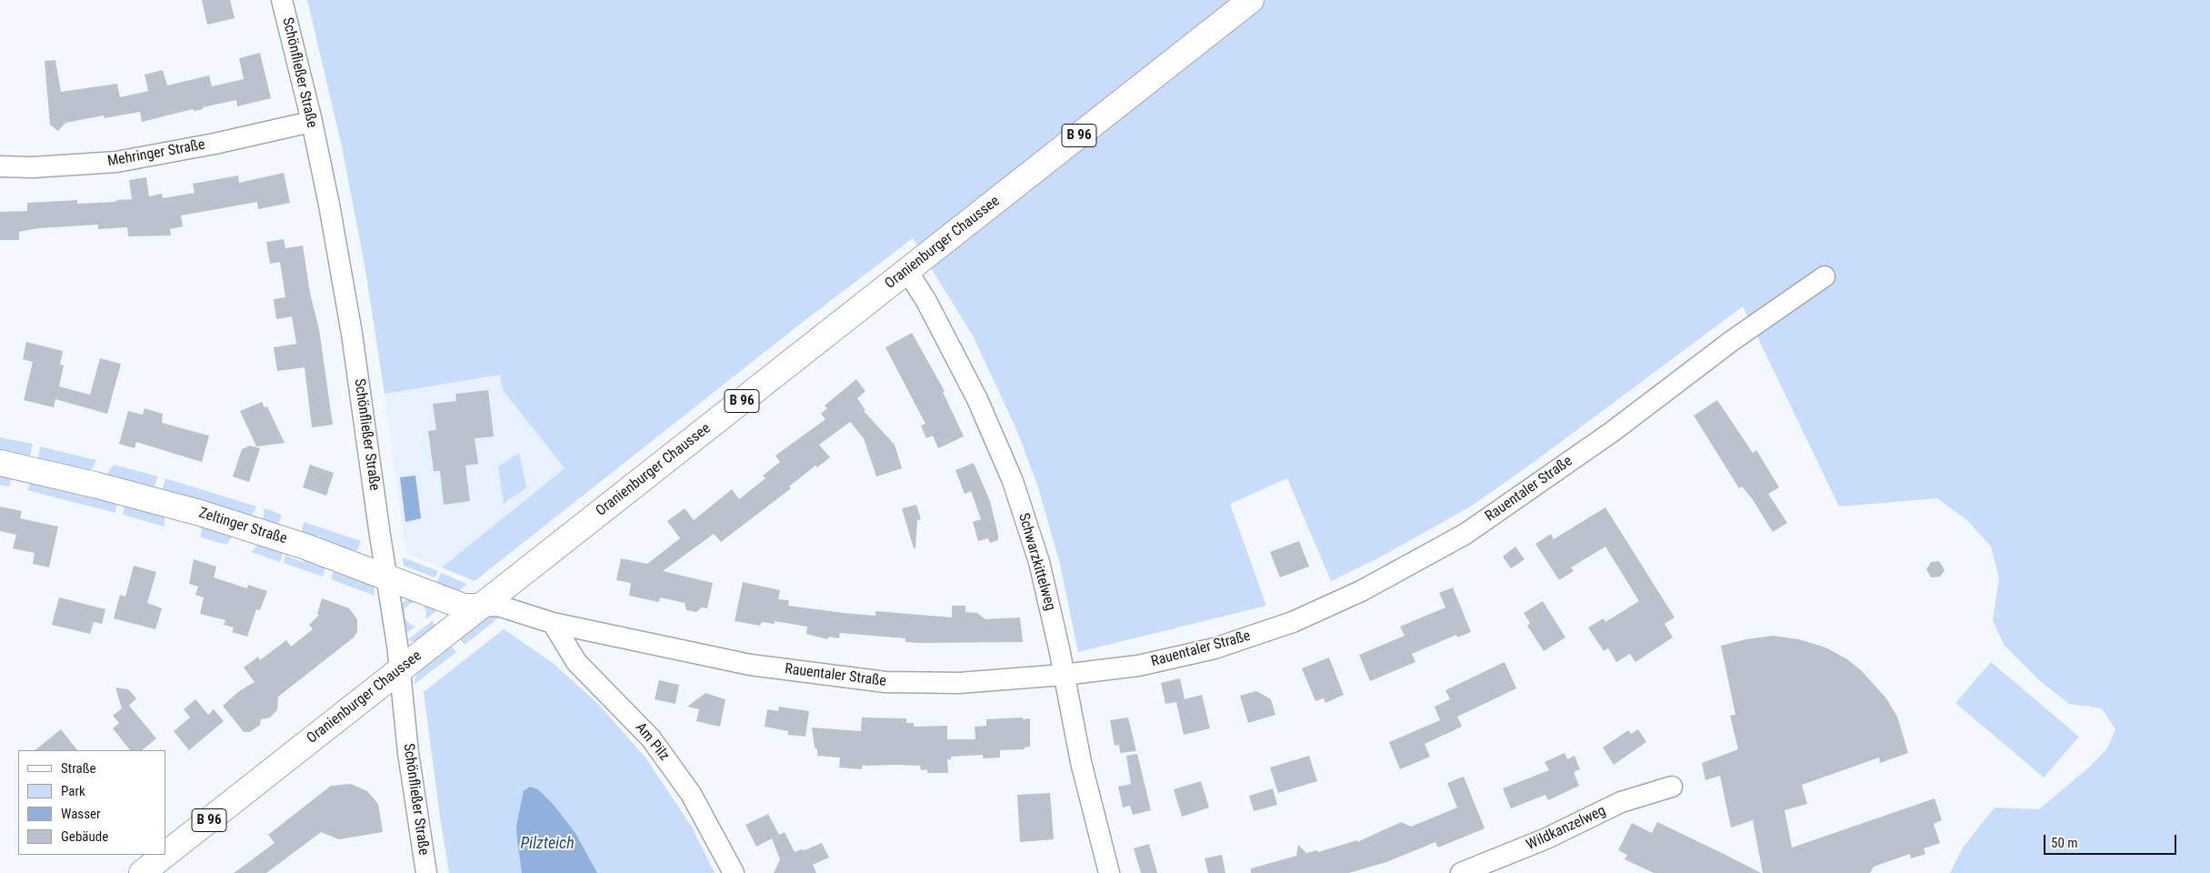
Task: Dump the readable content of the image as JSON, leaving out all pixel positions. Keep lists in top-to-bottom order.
{
  "streets": {
    "main road": ["B 96", "Oranienburger Chaussee", "Zeltinger Straße"],
    "street": [
      "Schönfließer Straße",
      "Mehringer Straße",
      "Rauentaler Straße",
      "Schwarzkittelweg",
      "Am Pilz",
      "Wildkanzelweg"
    ]
  },
  "crossings": [
    ["Schönfließer Straße", "Mehringer Straße"],
    ["Schönfließer Straße", "Oranienburger Chaussee"],
    ["Schönfließer Straße", "Zeltinger Straße"],
    ["Oranienburger Chaussee", "Rauentaler Straße"],
    ["Oranienburger Chaussee", "Zeltinger Straße"],
    ["Oranienburger Chaussee", "Schwarzkittelweg"],
    ["Rauentaler Straße", "Zeltinger Straße"],
    ["Rauentaler Straße", "Schwarzkittelweg"],
    ["Rauentaler Straße", "Am Pilz"]
  ],
  "water": ["Pilzteich"],
  "legend": [
    "Straße",
    "Park",
    "Wasser",
    "Gebäude"
  ],
  "scale_bar": "50 m"
}
